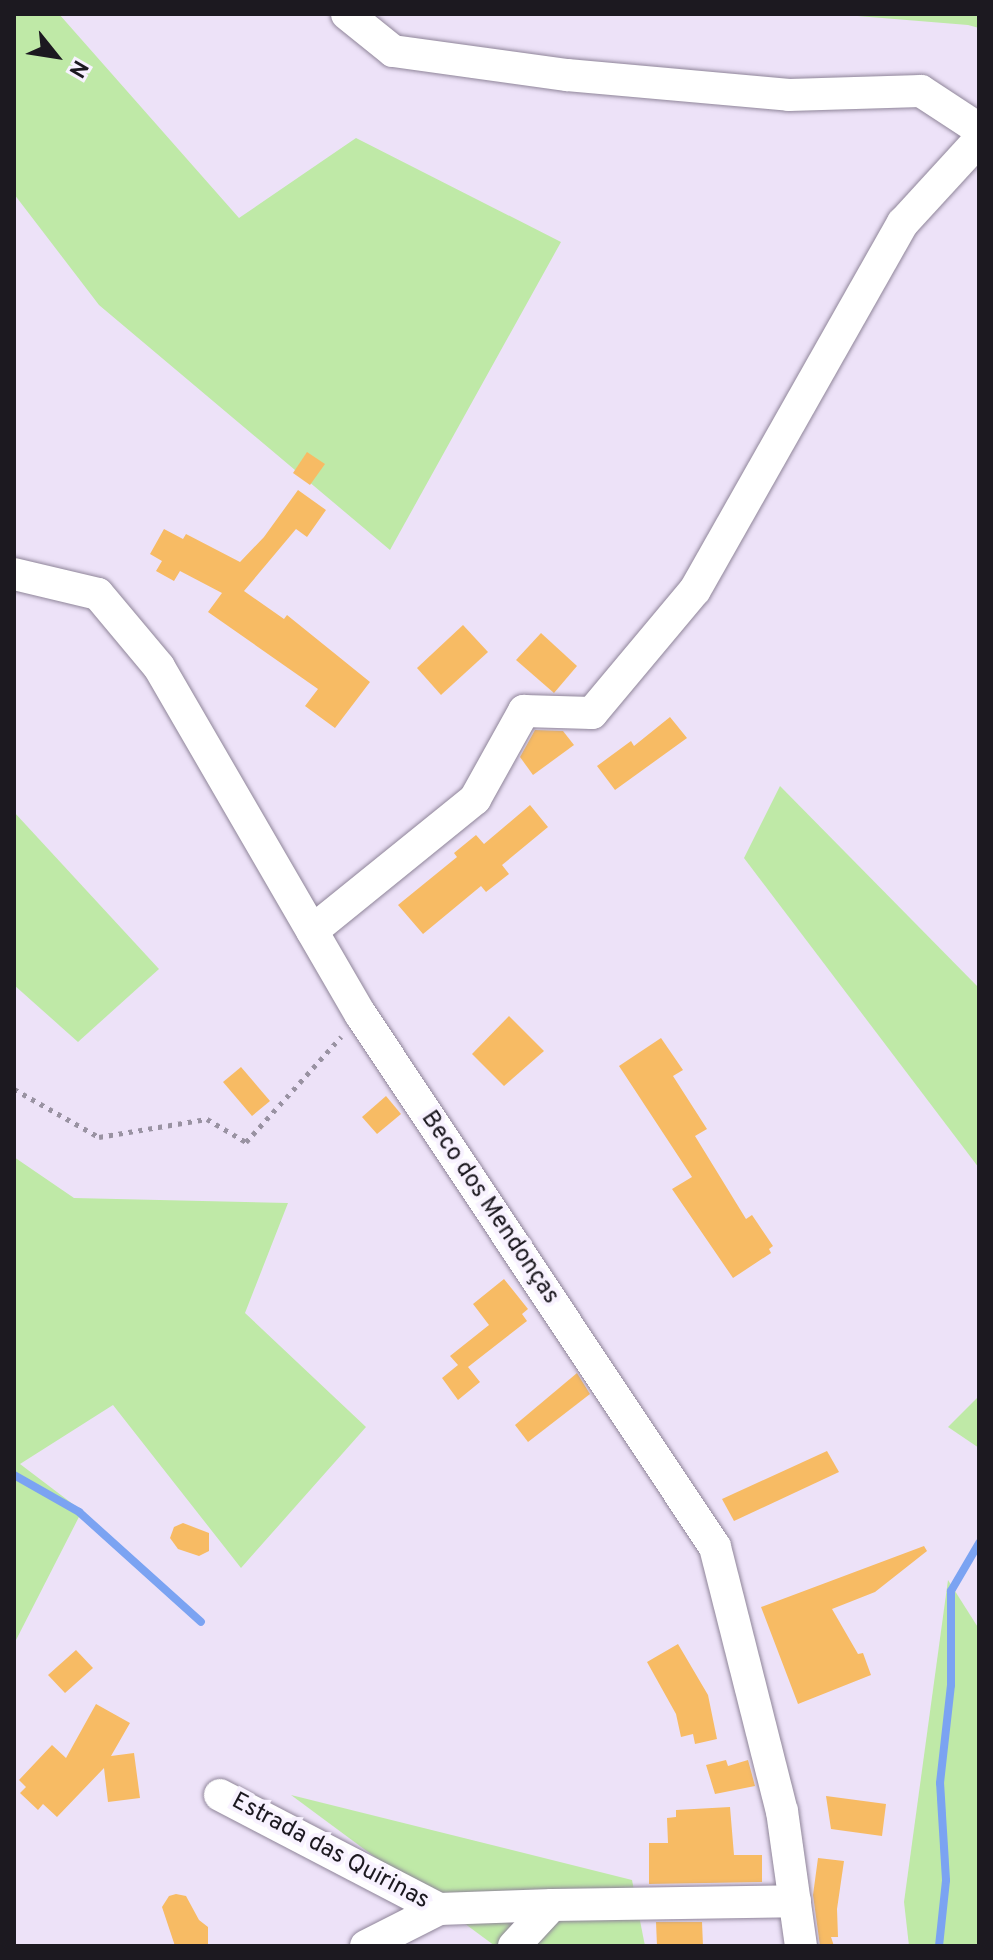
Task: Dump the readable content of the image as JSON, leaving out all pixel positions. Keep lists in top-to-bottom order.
{
  "streets": {
    "street": ["Beco dos Mendonças", "Estrada das Quirinas"]
  },
  "crossings": [
    ["Beco dos Mendonças", "Estrada das Quirinas"]
  ],
  "north": "bottom right"
}
